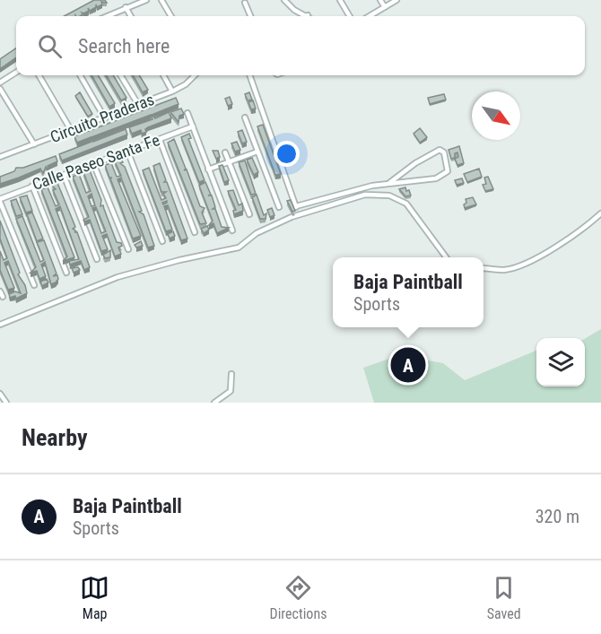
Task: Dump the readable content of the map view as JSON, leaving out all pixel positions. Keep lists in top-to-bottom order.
{
  "streets": {
    "street": ["Circuito Praderas", "Calle Paseo Santa Fe"]
  },
  "north": "bottom right",
  "page": {
    "search": "Search here",
    "popup": ["Baja Paintball", "Sports"],
    "pins": "A",
    "heading": "Nearby",
    "list": [
      {
        "mark": "A",
        "name": "Baja Paintball",
        "note": "Sports",
        "value": "320 m"
      }
    ],
    "nav": ["Map", "Directions", "Saved"]
  }
}
